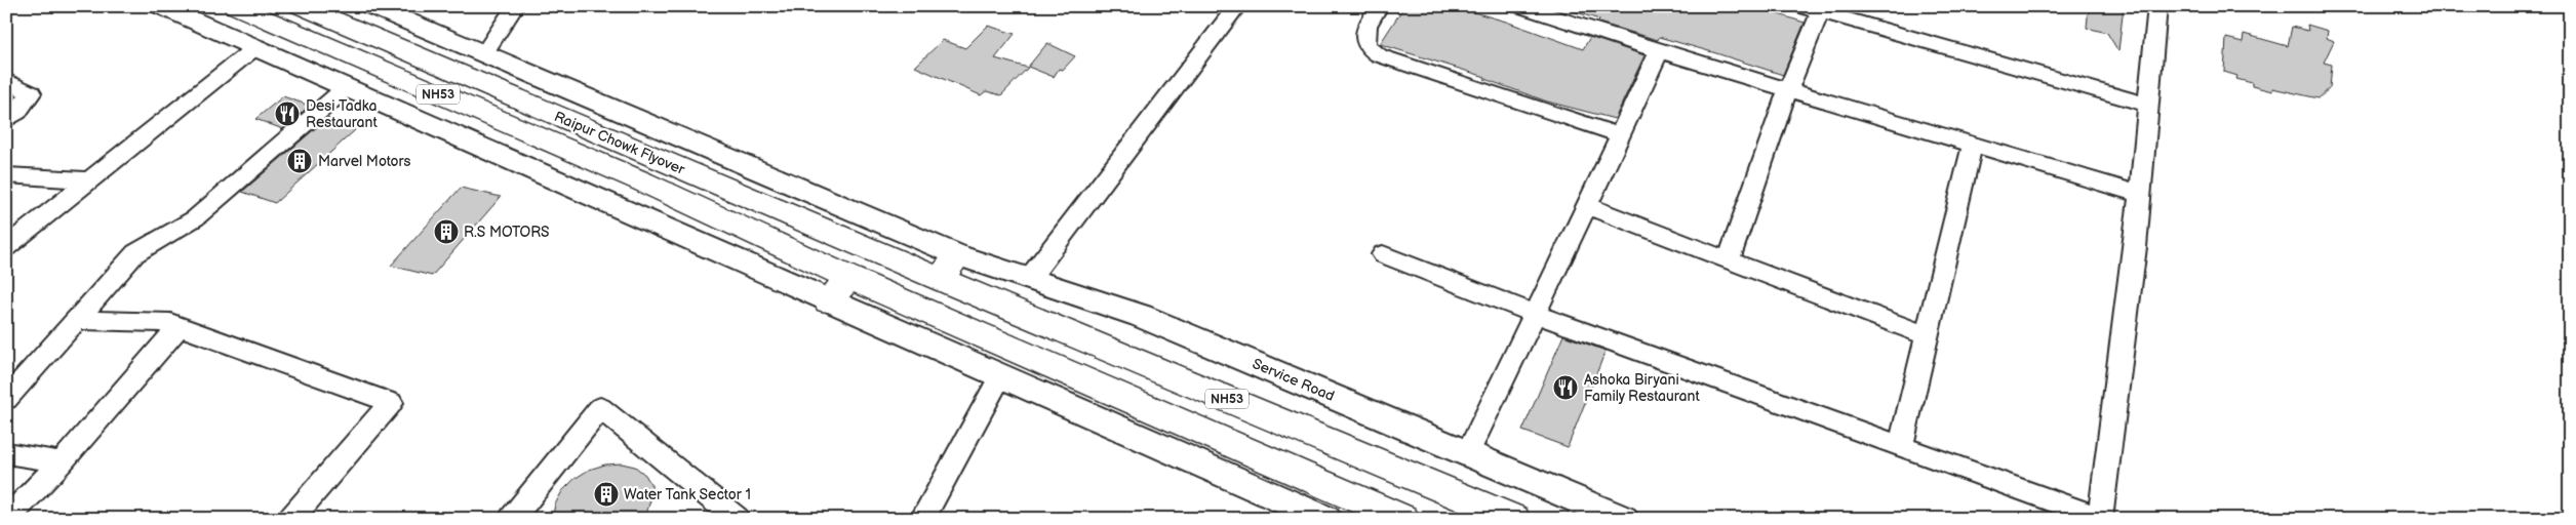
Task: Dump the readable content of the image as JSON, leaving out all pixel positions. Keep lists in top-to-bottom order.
{
  "streets": {
    "highway": ["NH53", "Raipur Chowk Flyover"],
    "street": ["Service Road"]
  },
  "crossings": [
    ["NH53", "Raipur Chowk Flyover"]
  ],
  "places": {
    "restaurant": ["Desi Tadka Restaurant", "Ashoka Biryani Family Restaurant"],
    "building": ["Marvel Motors", "R.S MOTORS", "Water Tank Sector 1"]
  }
}
